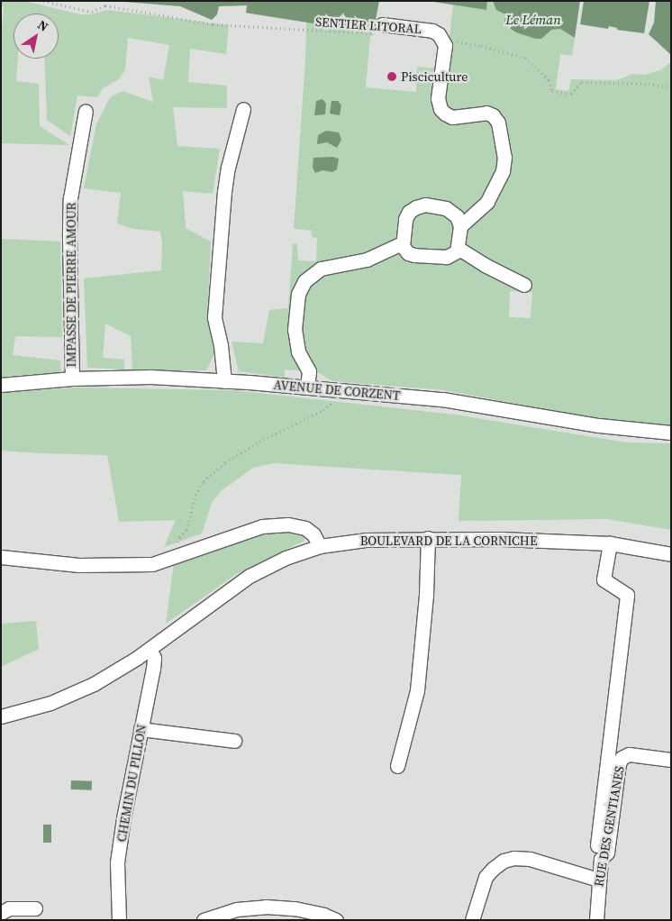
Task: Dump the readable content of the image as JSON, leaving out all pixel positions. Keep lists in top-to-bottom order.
{
  "streets": {
    "street": [
      "IMPASSE DE PIERRE AMOUR",
      "AVENUE DE CORZENT",
      "BOULEVARD DE LA CORNICHE",
      "CHEMIN DU PILLON",
      "RUE DES GENTIANES"
    ],
    "path": ["SENTIER LITORAL"]
  },
  "crossings": [
    ["IMPASSE DE PIERRE AMOUR", "AVENUE DE CORZENT"],
    ["BOULEVARD DE LA CORNICHE", "CHEMIN DU PILLON"]
  ],
  "water": ["Le Léman"],
  "places": ["Pisciculture"],
  "north": "top right"
}
